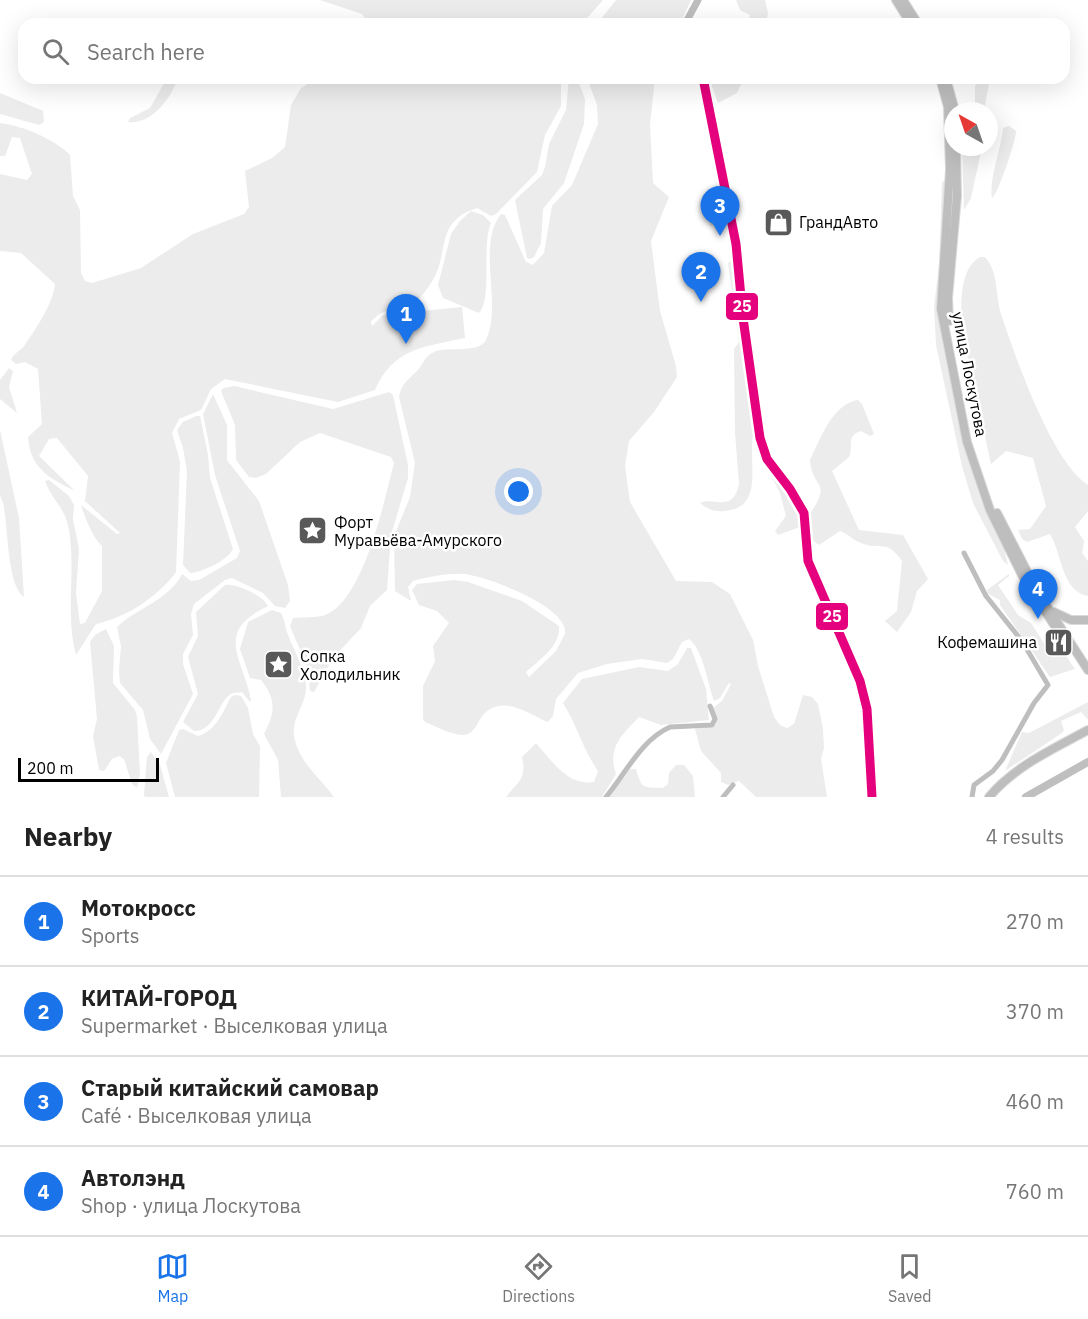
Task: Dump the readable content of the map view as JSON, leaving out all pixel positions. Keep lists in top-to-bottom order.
{
  "streets": {
    "main road": ["улица Лоскутова"]
  },
  "places": {
    "shop": ["ГрандАвто"],
    "place": ["Форт Муравьёва-Амурского", "Сопка Холодильник"],
    "restaurant": ["Кофемашина"]
  },
  "lines": ["transit line 25"],
  "scale_bar": "200 m",
  "north": "top left",
  "page": {
    "search": "Search here",
    "pins": [
      "3",
      "2",
      "1",
      "4"
    ],
    "scale": "200 m",
    "heading": ["Nearby", "4 results"],
    "list": [
      {
        "mark": "1",
        "name": "Мотокросс",
        "note": "Sports",
        "value": "270 m"
      },
      {
        "mark": "2",
        "name": "КИТАЙ-ГОРОД",
        "note": "Supermarket · Выселковая улица",
        "value": "370 m"
      },
      {
        "mark": "3",
        "name": "Старый китайский самовар",
        "note": "Café · Выселковая улица",
        "value": "460 m"
      },
      {
        "mark": "4",
        "name": "Автолэнд",
        "note": "Shop · улица Лоскутова",
        "value": "760 m"
      }
    ],
    "nav": ["Map", "Directions", "Saved"]
  }
}
